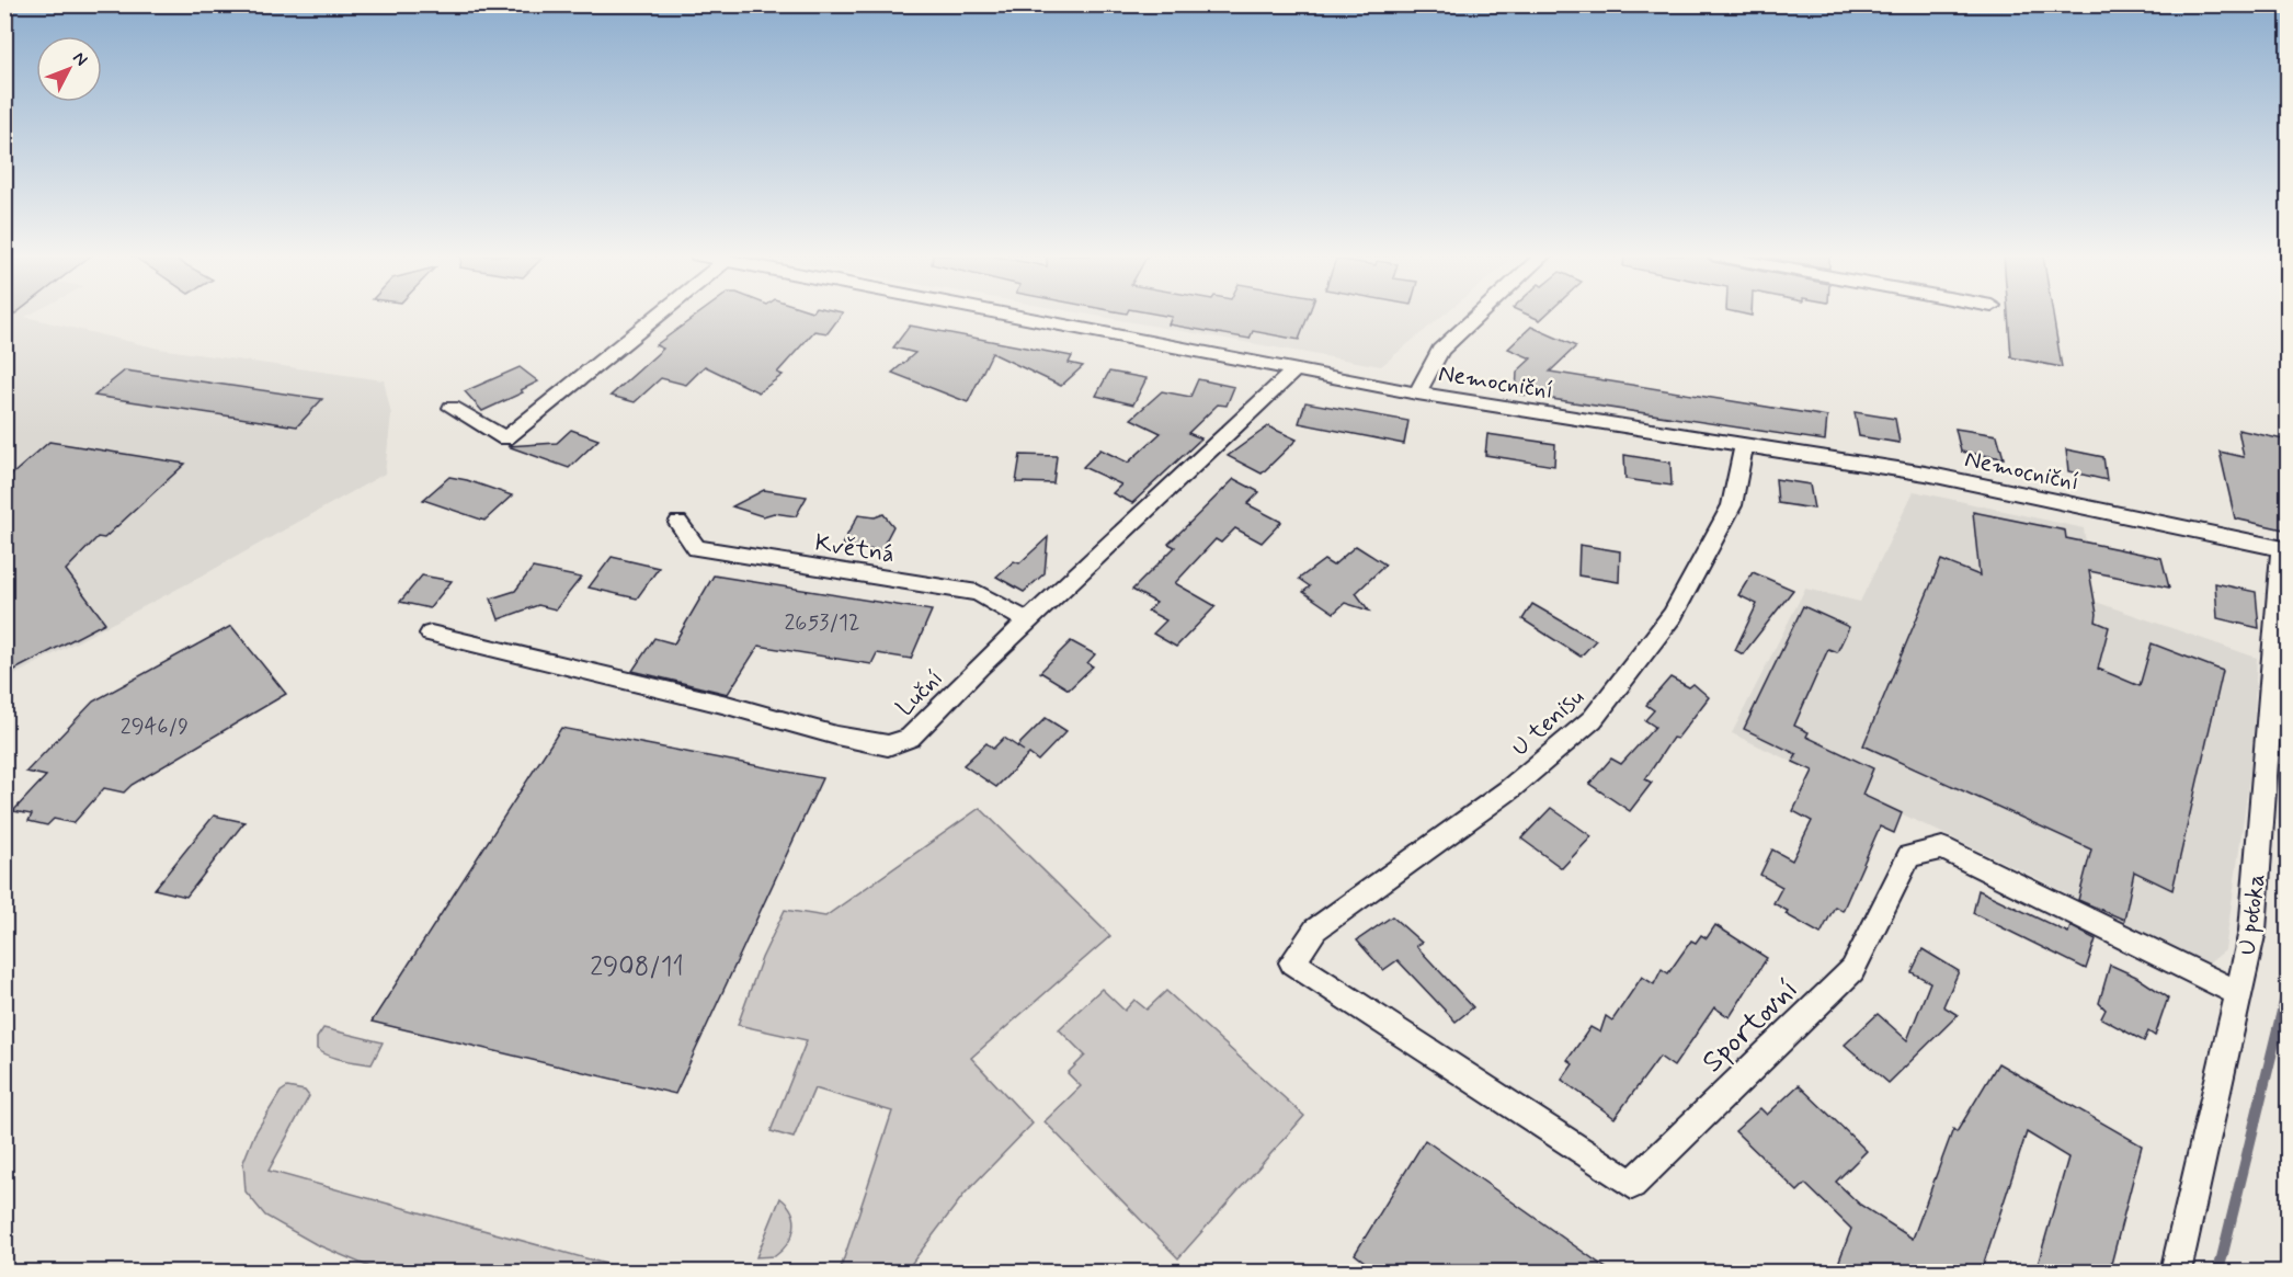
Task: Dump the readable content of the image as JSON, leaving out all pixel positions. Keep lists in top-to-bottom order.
{
  "streets": {
    "street": [
      "Nemocniční",
      "Květná",
      "Luční",
      "U tenisu",
      "U potoka",
      "Sportovní"
    ]
  },
  "crossings": [
    ["Nemocniční", "Luční"],
    ["Nemocniční", "U tenisu"],
    ["Nemocniční", "U potoka"],
    ["Květná", "Luční"],
    ["U tenisu", "Sportovní"],
    ["U potoka", "Sportovní"]
  ],
  "house_numbers": ["2653/12", "2946/9", "2908/11"],
  "north": "top right"
}
